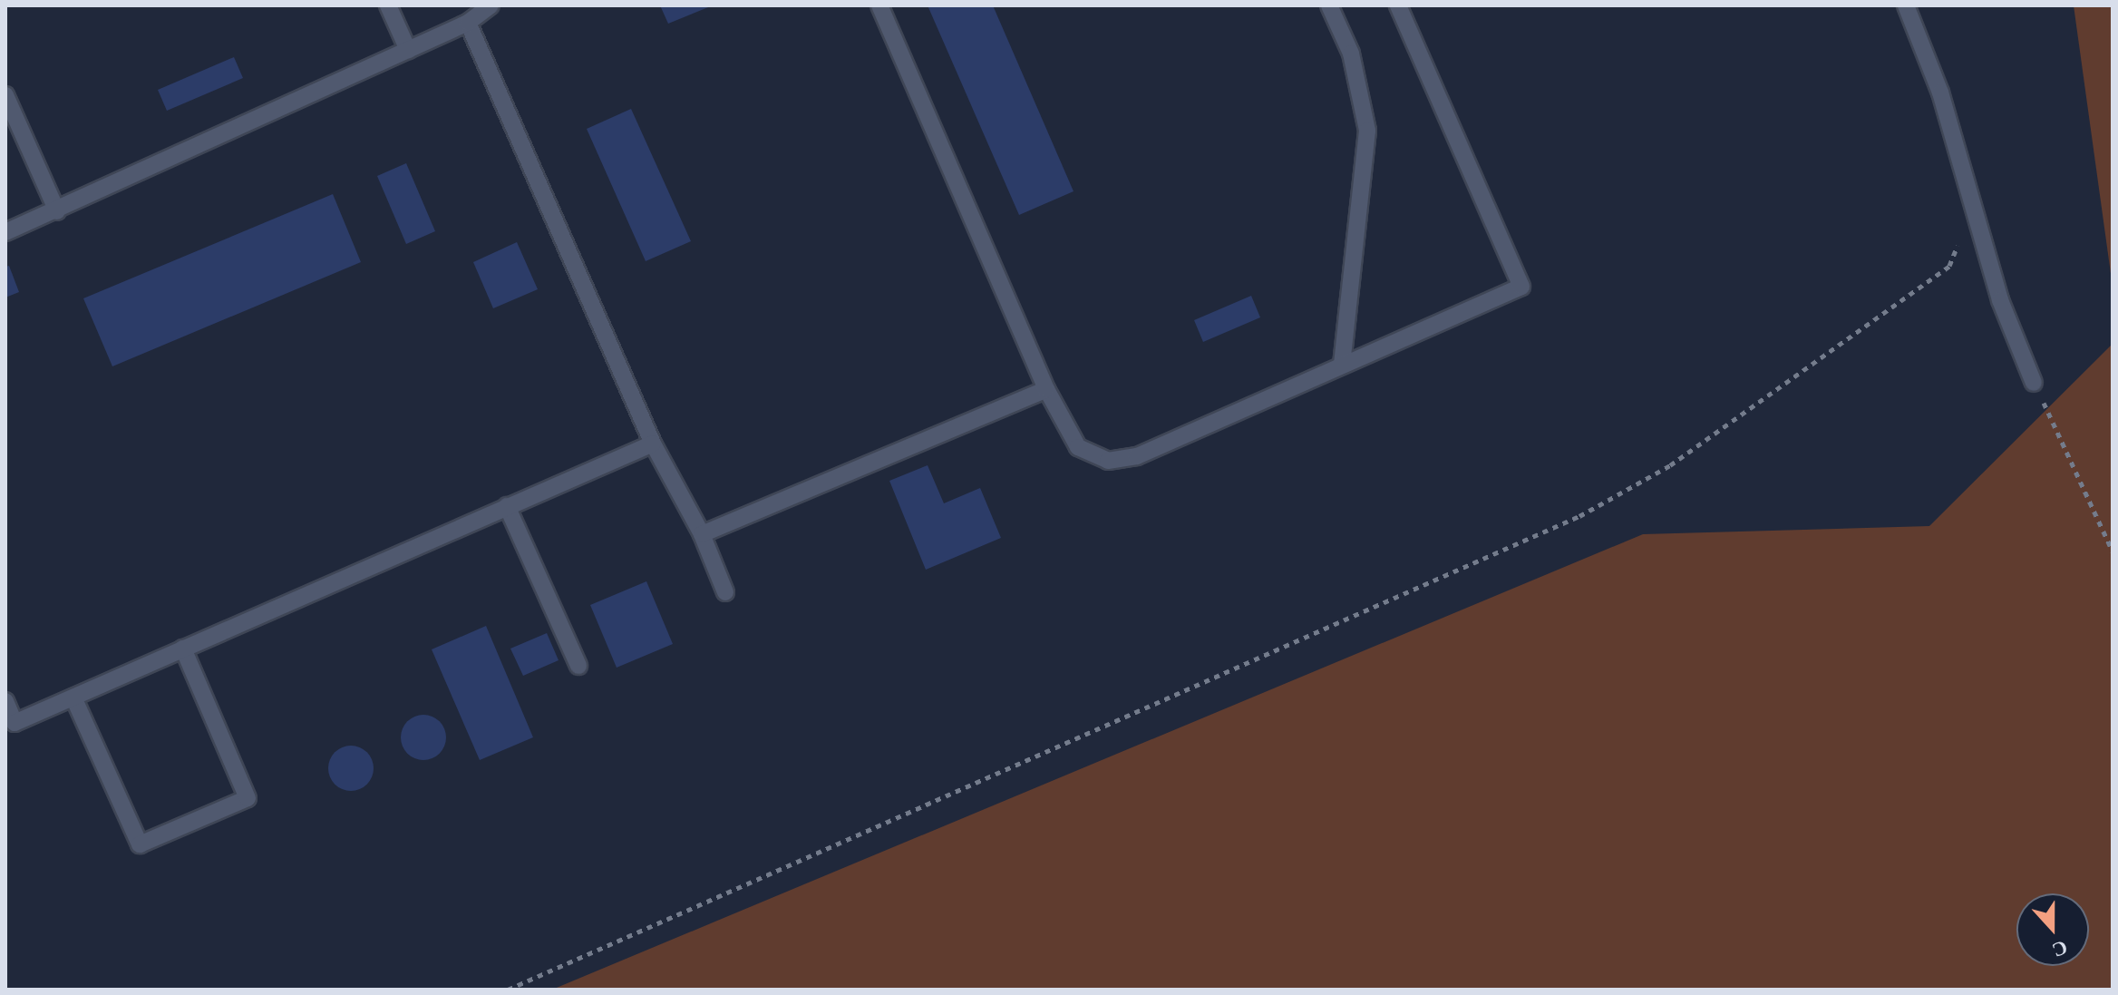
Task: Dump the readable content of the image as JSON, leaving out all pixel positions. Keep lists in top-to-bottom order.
{
  "north": "bottom"
}
